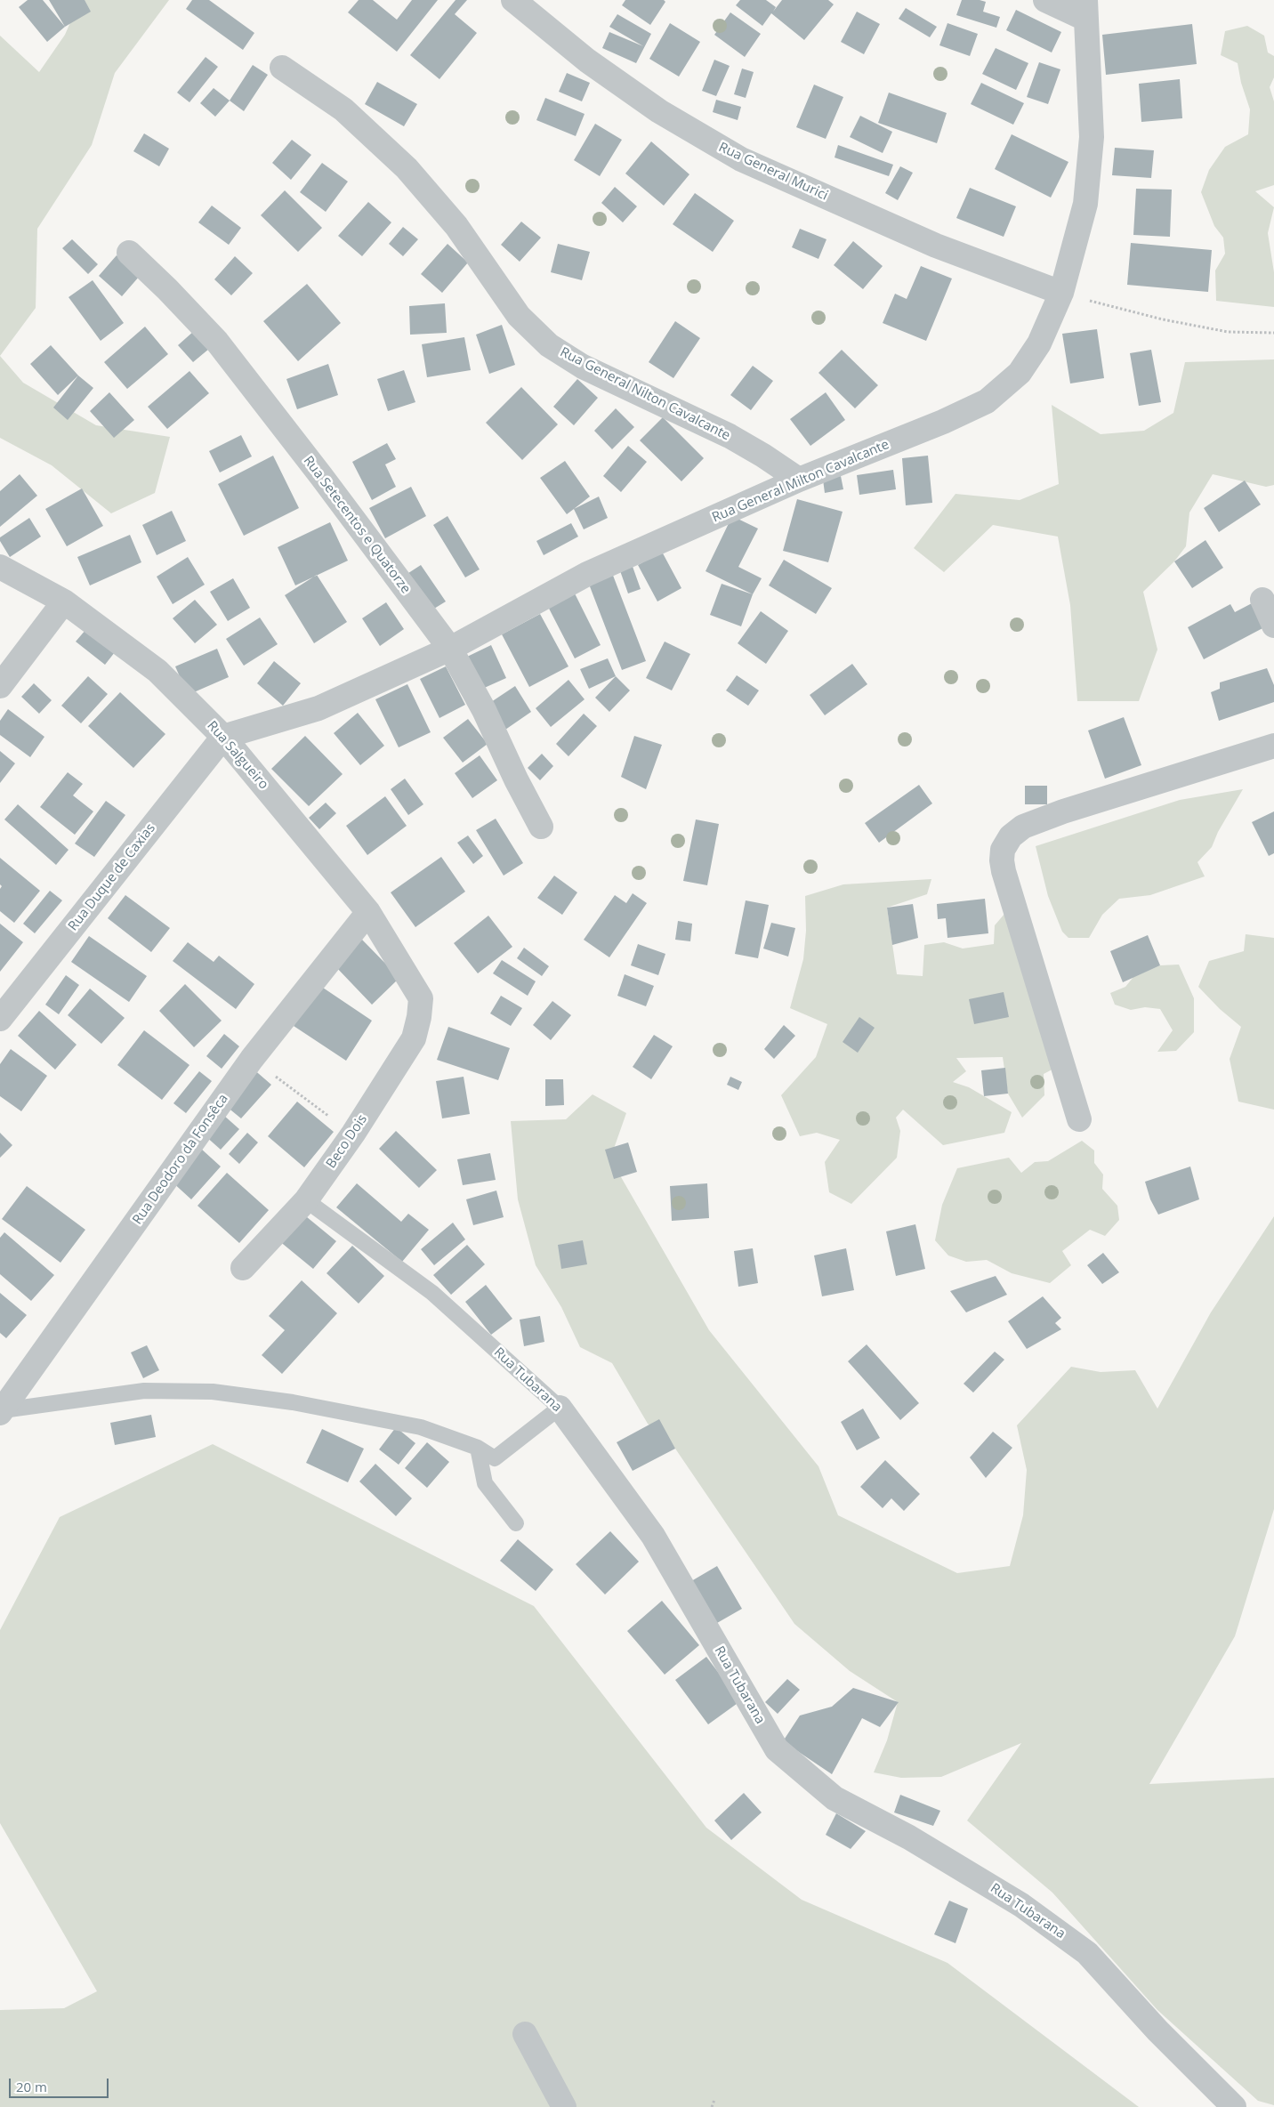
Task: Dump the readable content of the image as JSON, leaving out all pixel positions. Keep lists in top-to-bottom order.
{
  "streets": {
    "street": [
      "Rua General Murici",
      "Rua General Nilton Cavalcante",
      "Rua General Milton Cavalcante",
      "Rua Setecentos e Quatorze",
      "Rua Salgueiro",
      "Rua Duque de Caxias",
      "Beco Dois",
      "Rua Deodoro da Fonsêca",
      "Rua Tubarana"
    ]
  },
  "crossings": [
    ["Rua General Murici", "Rua General Milton Cavalcante"],
    ["Rua General Nilton Cavalcante", "Rua General Milton Cavalcante"],
    ["Rua General Milton Cavalcante", "Rua Setecentos e Quatorze"],
    ["Rua General Milton Cavalcante", "Rua Salgueiro"],
    ["Rua General Milton Cavalcante", "Rua Duque de Caxias"],
    ["Rua Salgueiro", "Rua Duque de Caxias"],
    ["Rua Salgueiro", "Beco Dois"],
    ["Rua Salgueiro", "Rua Deodoro da Fonsêca"],
    ["Beco Dois", "Rua Tubarana"]
  ],
  "scale_bar": "20 m"
}
